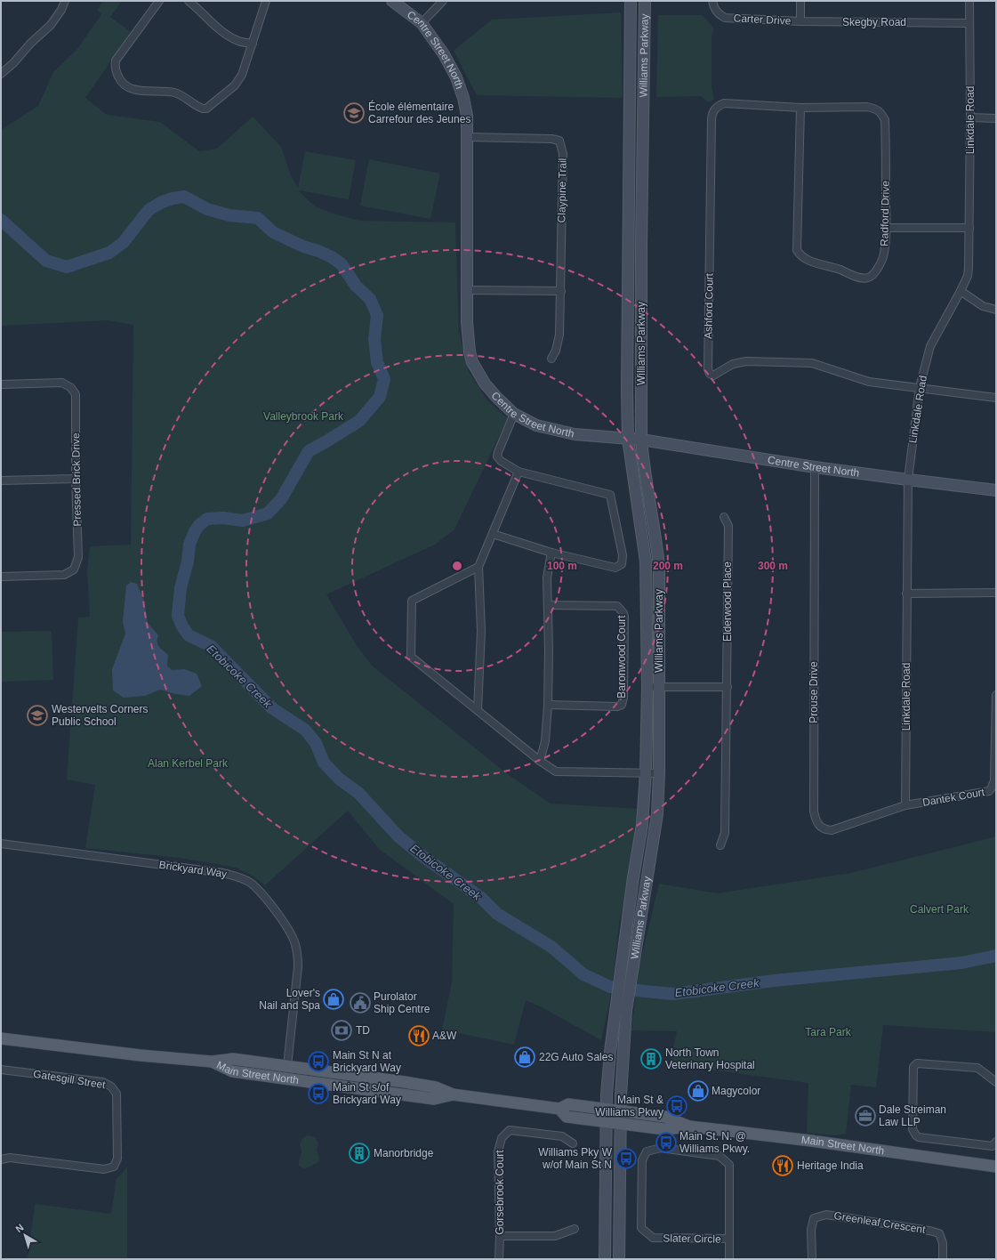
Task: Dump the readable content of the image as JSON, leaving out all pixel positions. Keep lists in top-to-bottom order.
{
  "streets": {
    "main road": ["Centre Street North", "Williams Parkway", "Main Street North"],
    "street": [
      "Carter Drive",
      "Skegby Road",
      "Linkdale Road",
      "Claypine Trail",
      "Radford Drive",
      "Ashford Court",
      "Pressed Brick Drive",
      "Elderwood Place",
      "Baronwood Court",
      "Prouse Drive",
      "Dantek Court",
      "Brickyard Way",
      "Gatesgill Street",
      "Gorsebrook Court",
      "Greenleaf Crescent",
      "Slater Circle"
    ]
  },
  "crossings": [
    ["Carter Drive", "Skegby Road"],
    ["Skegby Road", "Linkdale Road"],
    ["Centre Street North", "Williams Parkway"],
    ["Centre Street North", "Linkdale Road"],
    ["Centre Street North", "Claypine Trail"],
    ["Centre Street North", "Prouse Drive"],
    ["Williams Parkway", "Main Street North"],
    ["Linkdale Road", "Ashford Court"],
    ["Linkdale Road", "Prouse Drive"],
    ["Linkdale Road", "Dantek Court"],
    ["Radford Drive", "Ashford Court"],
    ["Prouse Drive", "Dantek Court"],
    ["Brickyard Way", "Main Street North"]
  ],
  "water": ["Etobicoke Creek"],
  "parks": [
    "Valleybrook Park",
    "Alan Kerbel Park",
    "Calvert Park",
    "Tara Park"
  ],
  "places": {
    "school or university": ["École élémentaire Carrefour des Jeunes", "Westervelts Corners Public School"],
    "shop": ["Lover's Nail and Spa", "22G Auto Sales", "Magycolor"],
    "public building": ["Purolator Ship Centre"],
    "bank": ["TD"],
    "restaurant": ["A&W", "Heritage India"],
    "building": ["North Town Veterinary Hospital", "Manorbridge"],
    "bus stop": [
      "Main St N at Brickyard Way",
      "Main St s/of Brickyard Way",
      "Main St & Williams Pkwy",
      "Main St. N. @ Williams Pkwy.",
      "Williams Pky W w/of Main St N"
    ],
    "office": ["Dale Streiman Law LLP"]
  },
  "north": "top left",
  "rings": ["100 m", "200 m", "300 m"]
}
